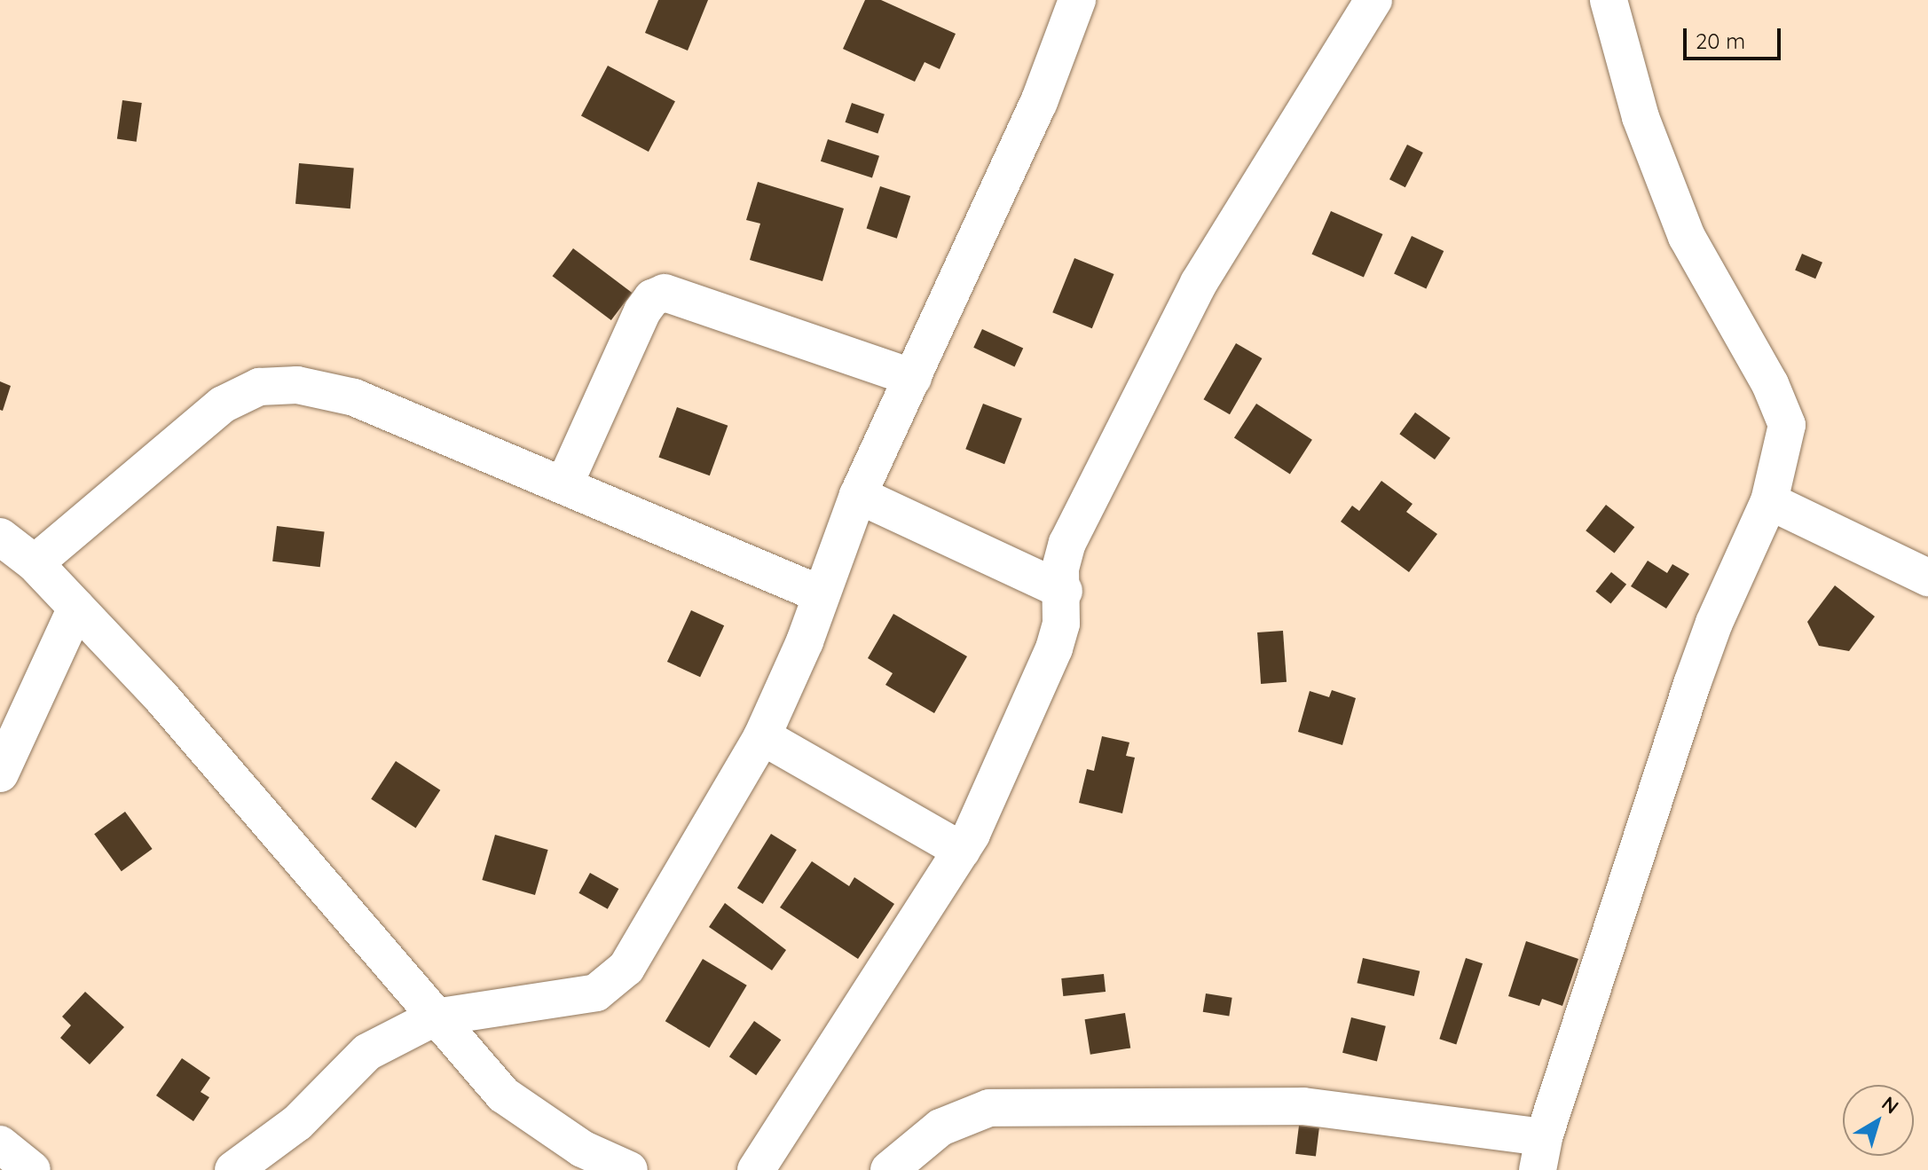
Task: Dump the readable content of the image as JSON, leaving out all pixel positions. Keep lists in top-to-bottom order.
{
  "scale_bar": "20 m",
  "north": "top right"
}
